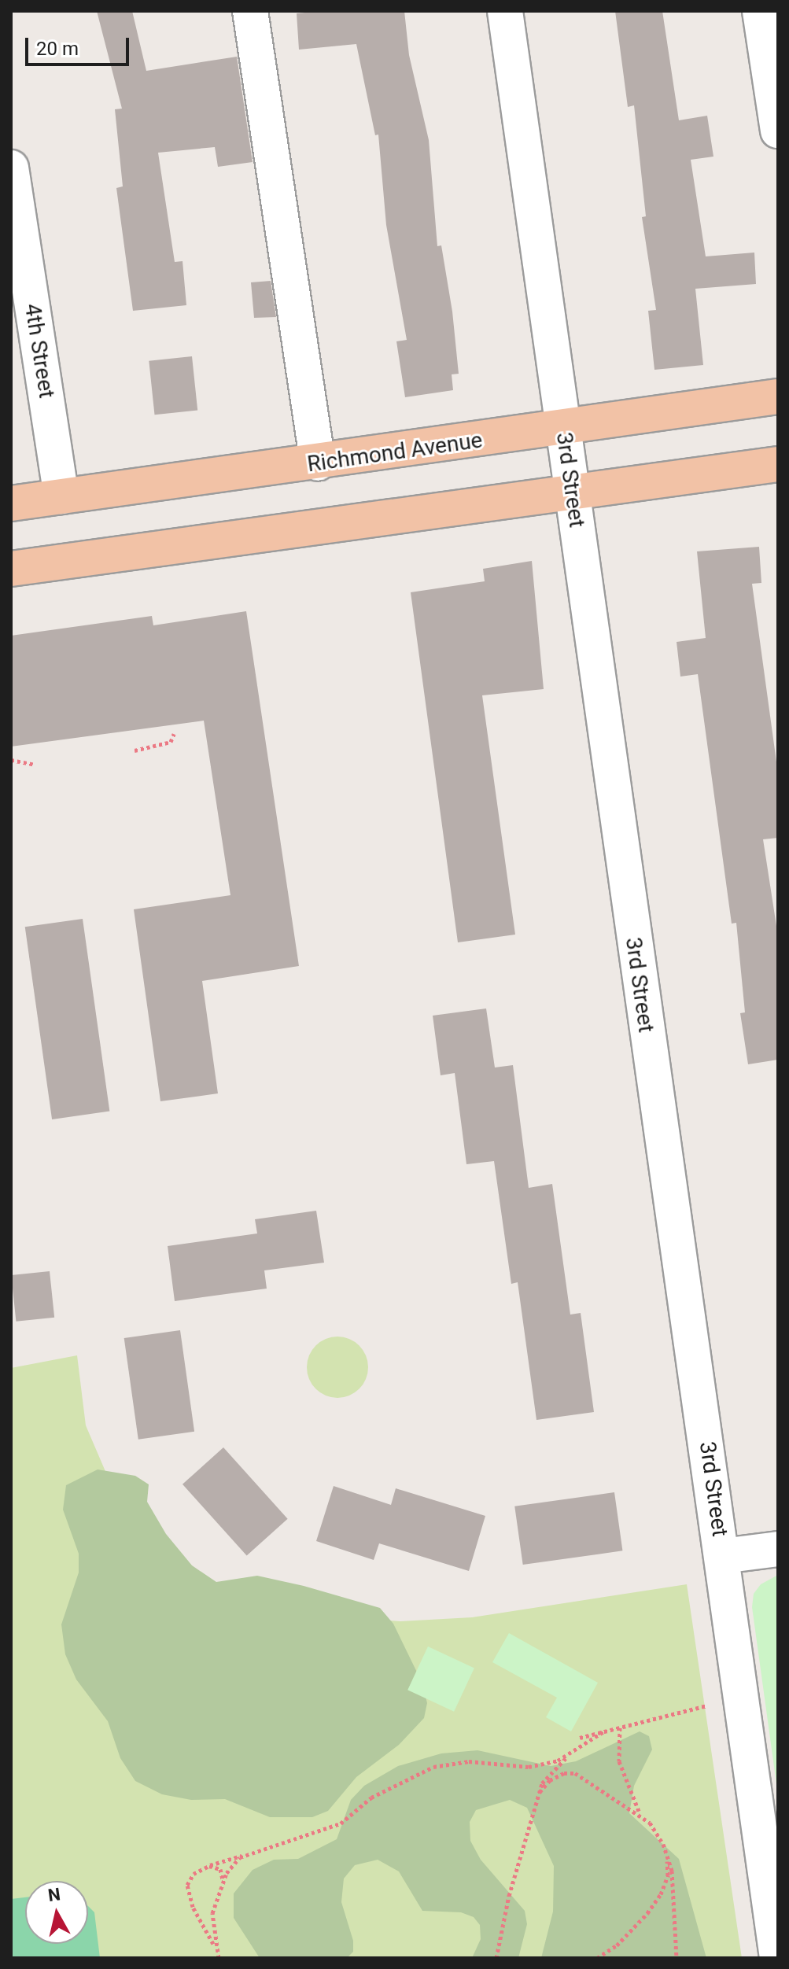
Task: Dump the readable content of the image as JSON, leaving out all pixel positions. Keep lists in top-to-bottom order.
{
  "streets": {
    "main road": ["Richmond Avenue"],
    "street": ["4th Street", "3rd Street"]
  },
  "crossings": [
    ["4th Street", "Richmond Avenue"],
    ["Richmond Avenue", "3rd Street"]
  ],
  "scale_bar": "20 m",
  "north": "top"
}
